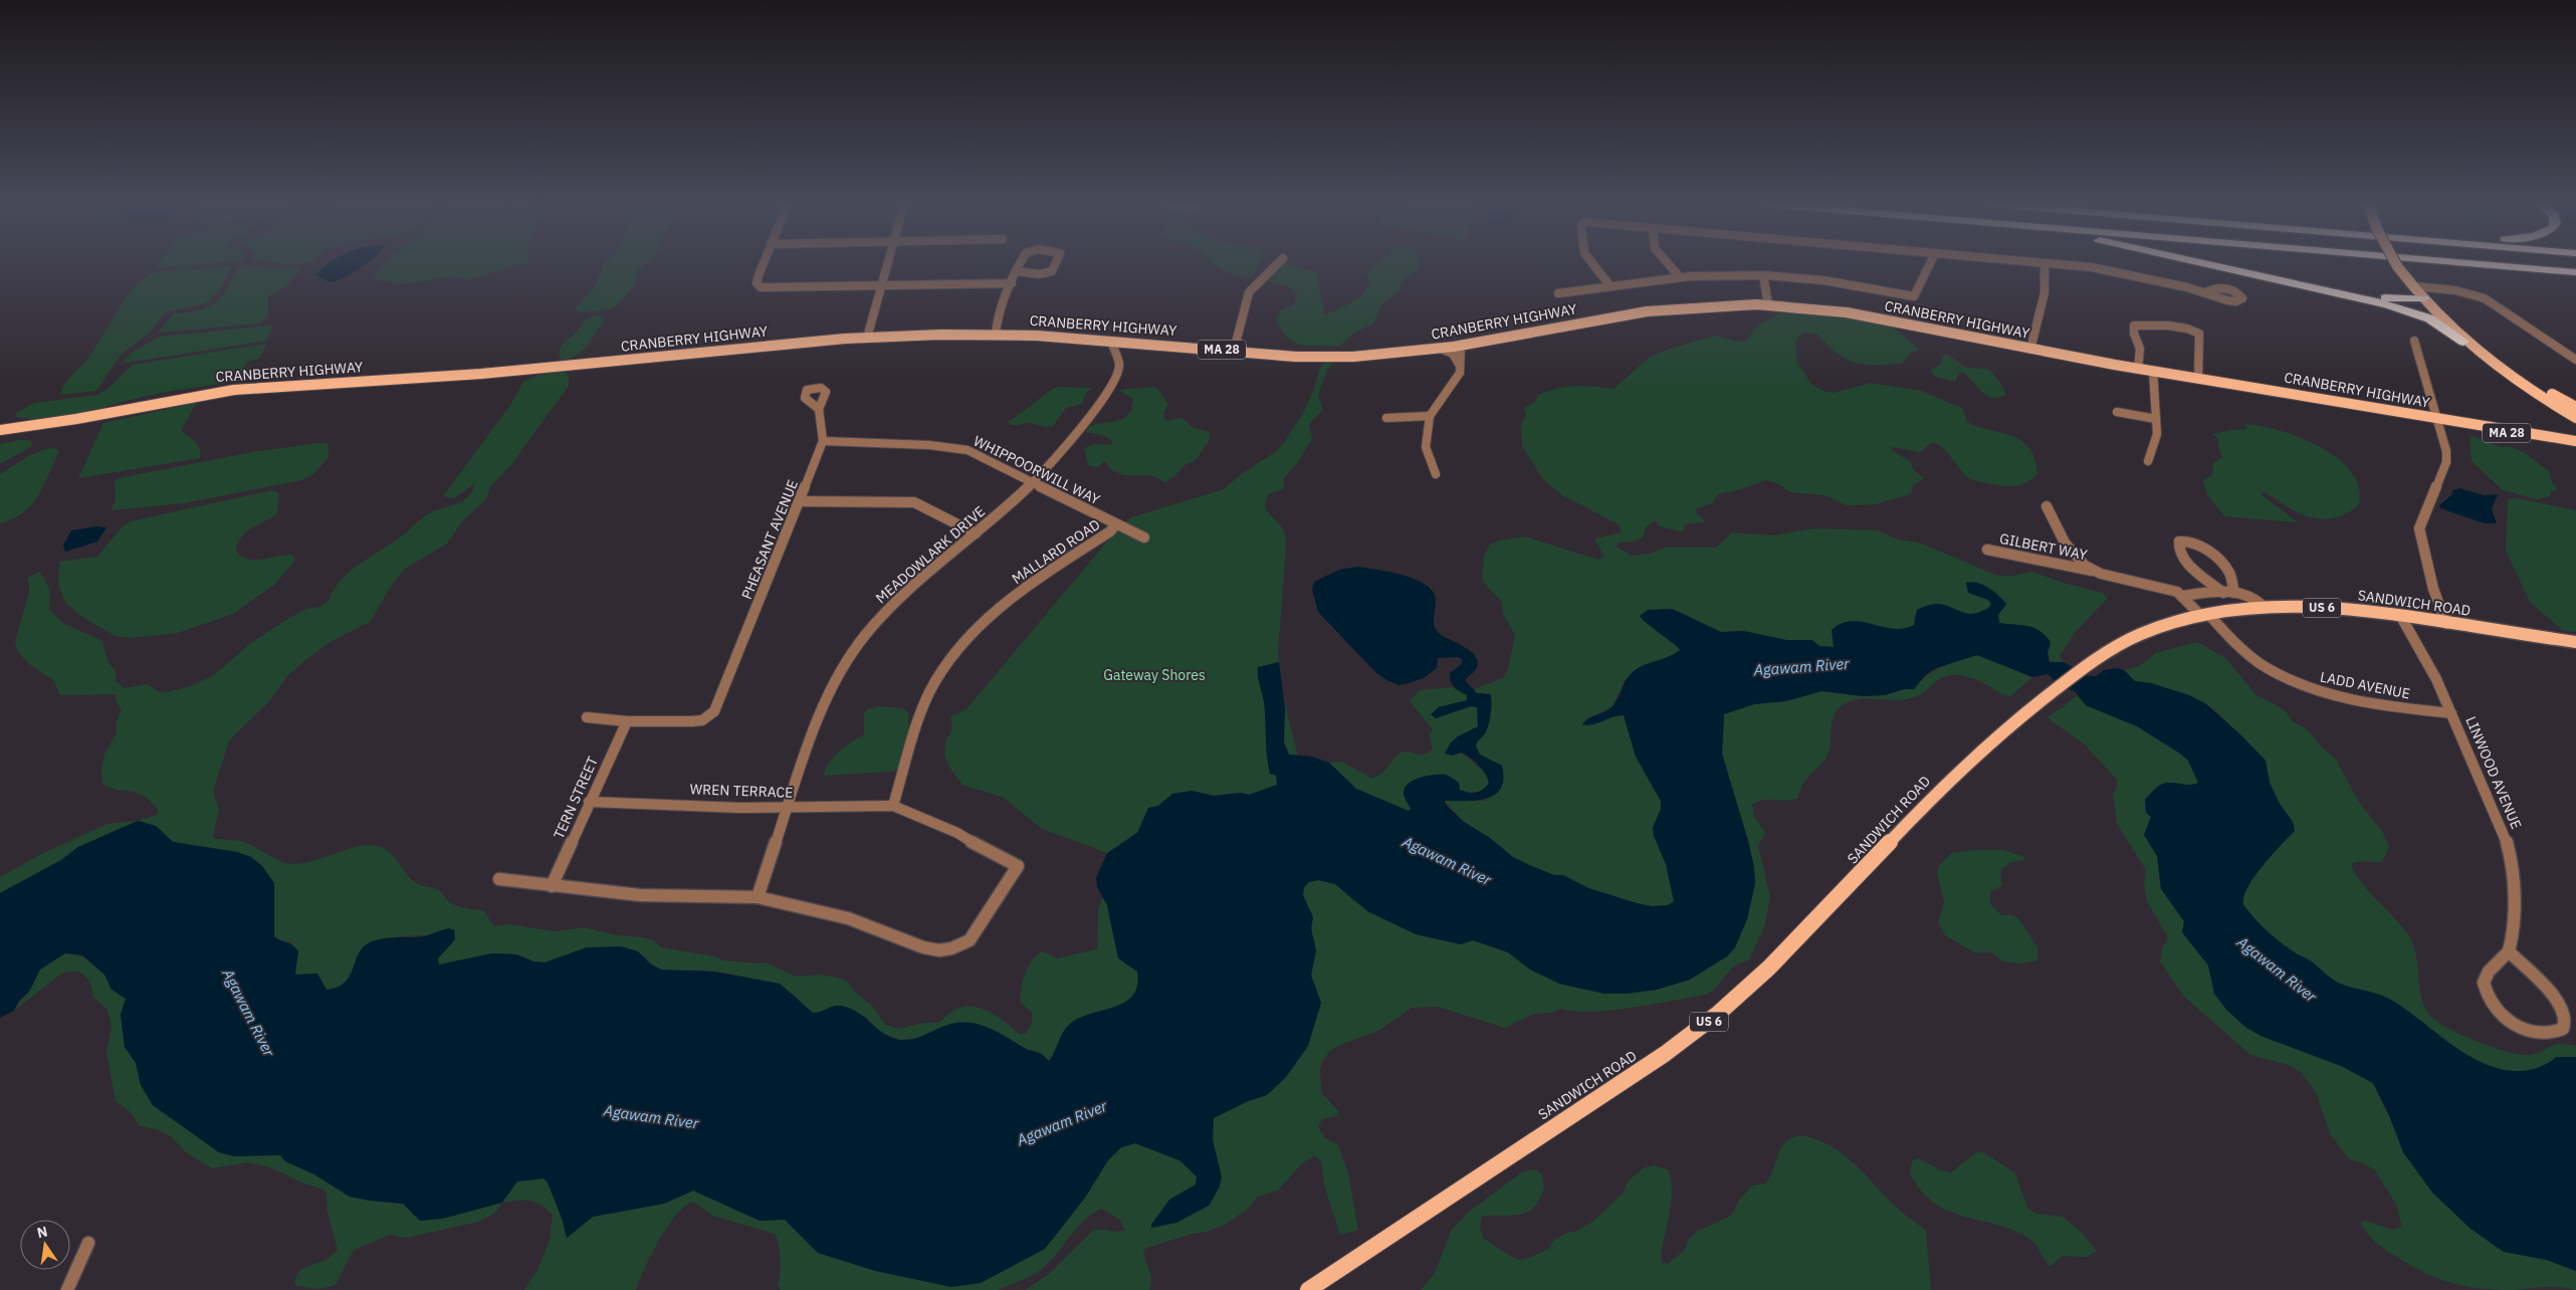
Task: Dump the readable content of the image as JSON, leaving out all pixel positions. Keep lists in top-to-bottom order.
{
  "streets": {
    "main road": [
      "CRANBERRY HIGHWAY",
      "MA 28",
      "SANDWICH ROAD",
      "US 6"
    ],
    "street": [
      "WHIPPOORWILL WAY",
      "PHEASANT AVENUE",
      "GILBERT WAY",
      "MALLARD ROAD",
      "MEADOWLARK DRIVE",
      "LADD AVENUE",
      "LINWOOD AVENUE",
      "WREN TERRACE",
      "TERN STREET"
    ]
  },
  "crossings": [
    ["CRANBERRY HIGHWAY", "MEADOWLARK DRIVE"],
    ["WHIPPOORWILL WAY", "PHEASANT AVENUE"],
    ["WHIPPOORWILL WAY", "MALLARD ROAD"],
    ["WHIPPOORWILL WAY", "MEADOWLARK DRIVE"],
    ["PHEASANT AVENUE", "TERN STREET"],
    ["GILBERT WAY", "LADD AVENUE"],
    ["MALLARD ROAD", "WREN TERRACE"],
    ["MEADOWLARK DRIVE", "WREN TERRACE"],
    ["SANDWICH ROAD", "LADD AVENUE"],
    ["SANDWICH ROAD", "LINWOOD AVENUE"],
    ["LADD AVENUE", "LINWOOD AVENUE"],
    ["WREN TERRACE", "TERN STREET"]
  ],
  "water": ["Agawam River"],
  "parks": ["Gateway Shores"],
  "north": "top"
}
